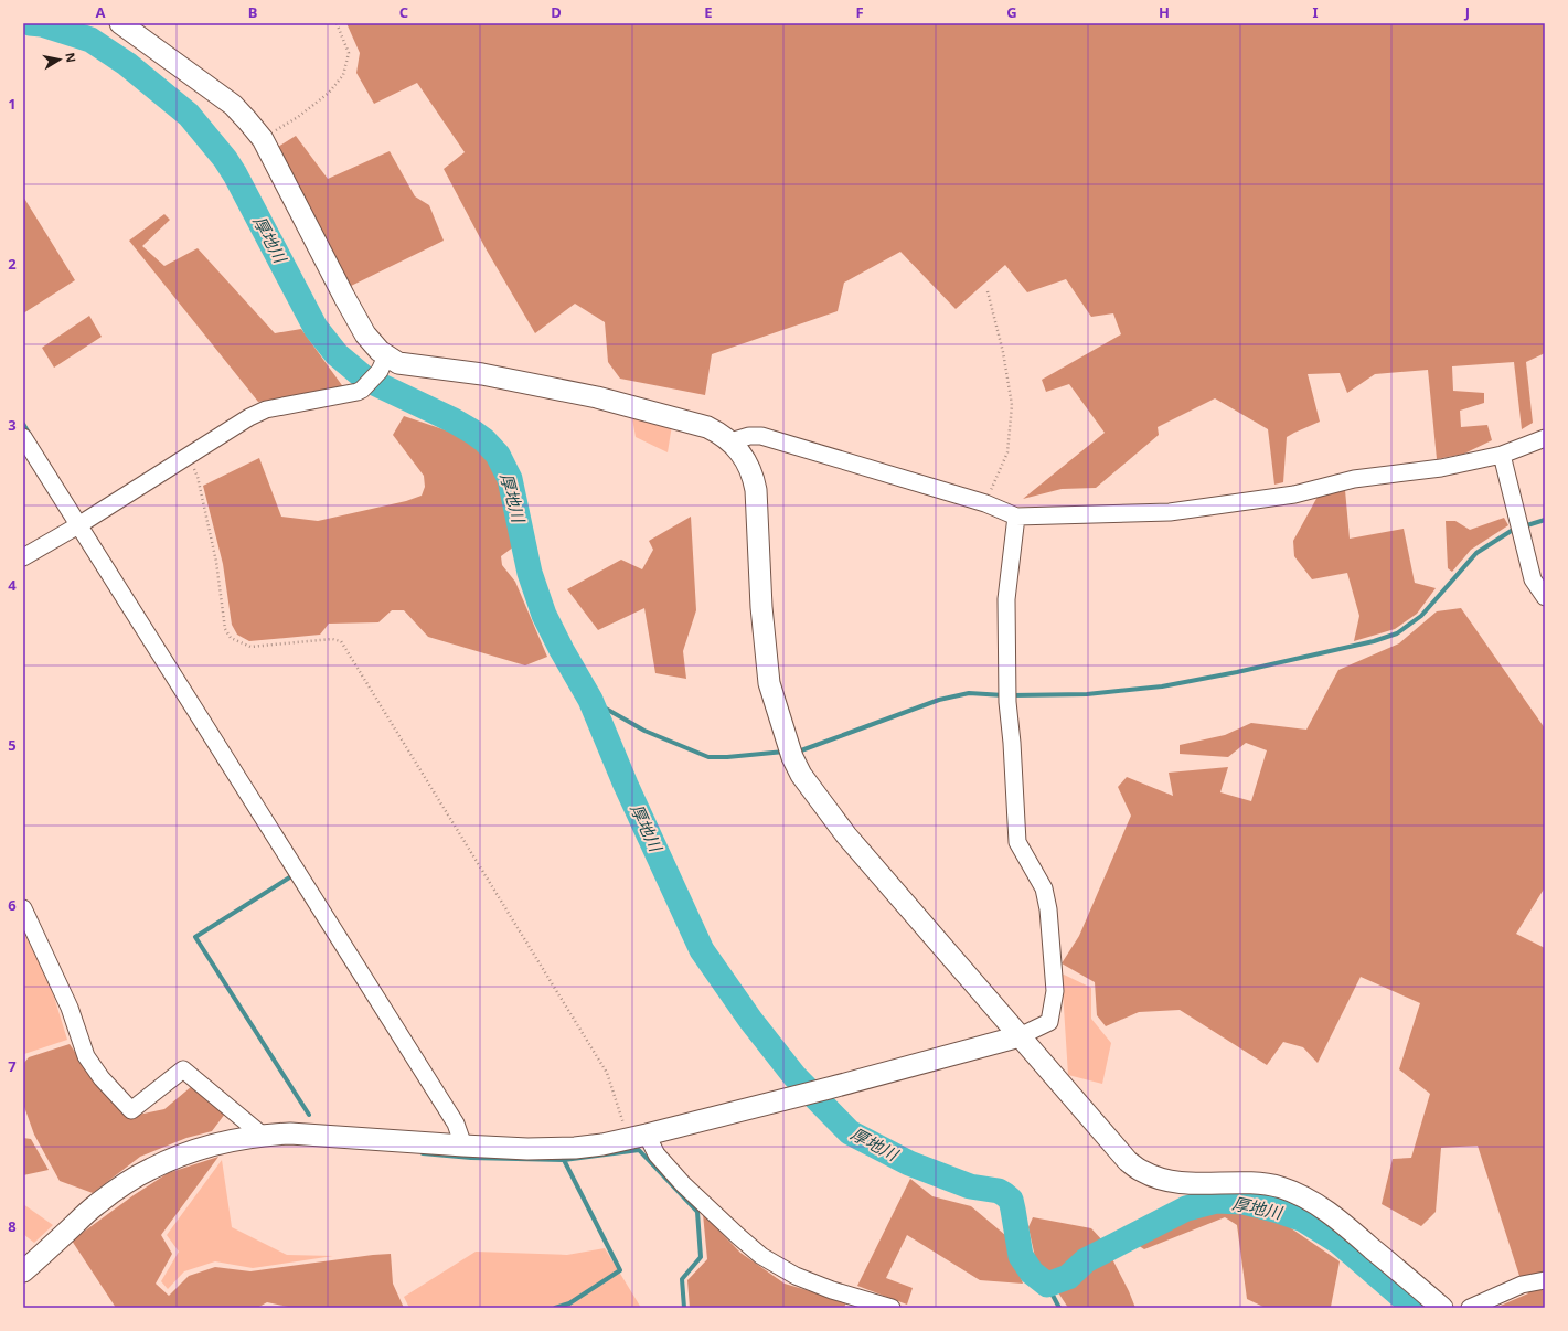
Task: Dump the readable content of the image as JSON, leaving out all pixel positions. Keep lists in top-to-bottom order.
{
  "water": ["厚地川"],
  "north": "right",
  "grid": {
    "columns": [
      "A",
      "B",
      "C",
      "D",
      "E",
      "F",
      "G",
      "H",
      "I",
      "J"
    ],
    "rows": [
      "1",
      "2",
      "3",
      "4",
      "5",
      "6",
      "7",
      "8"
    ]
  }
}
